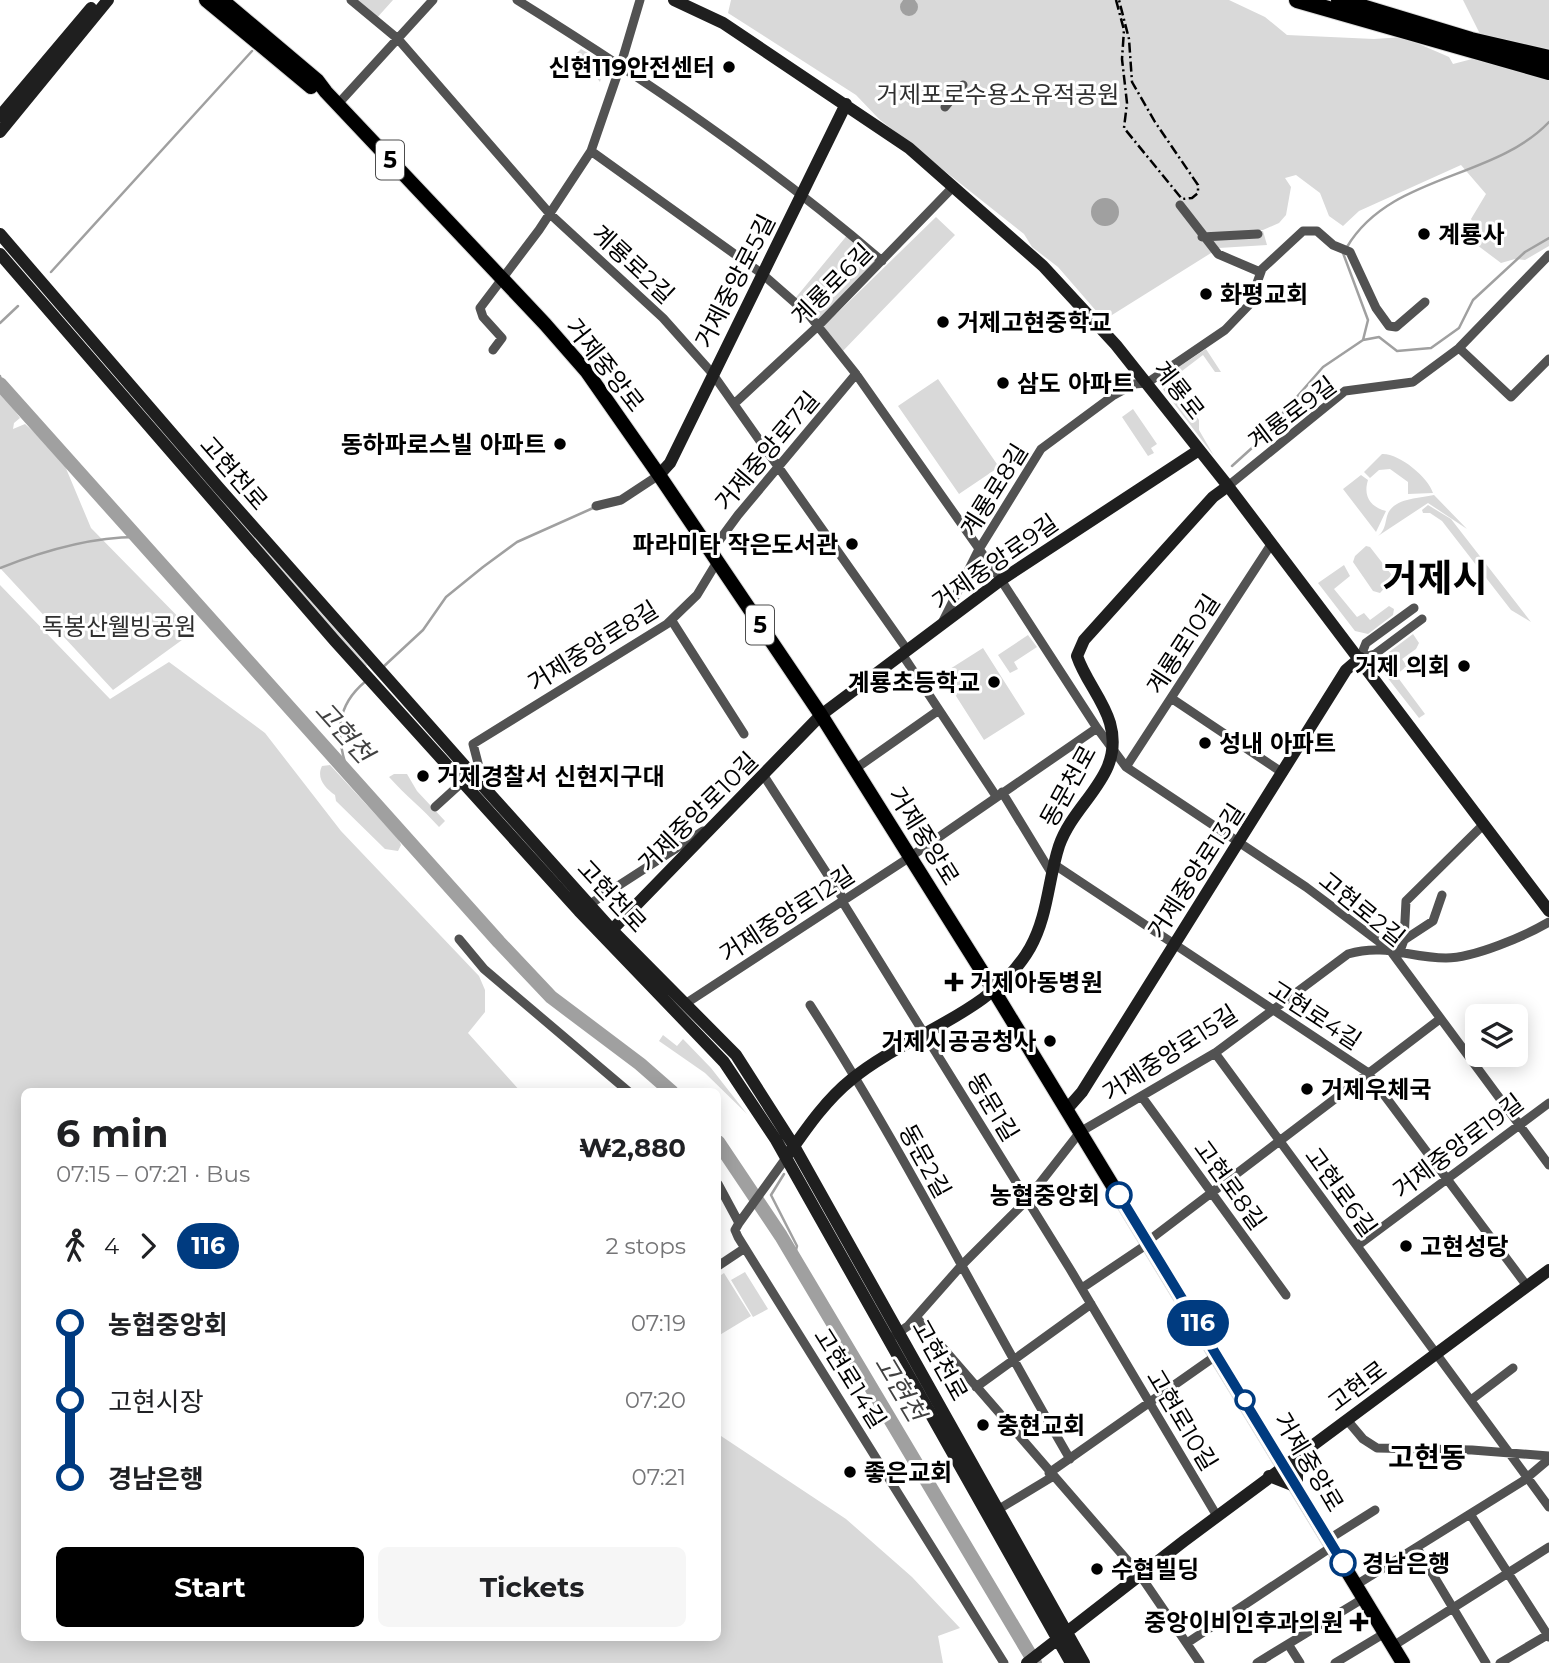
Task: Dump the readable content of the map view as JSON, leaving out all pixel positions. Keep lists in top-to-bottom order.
{
  "streets": {
    "main road": ["5", "거제중앙로"],
    "street": [
      "계룡로2길",
      "거제중앙로5길",
      "계룡로6길",
      "계룡로",
      "계룡로9길",
      "거제중앙로7길",
      "고현천로",
      "계룡로8길",
      "거제중앙로9길",
      "계룡로10길",
      "거제중앙로8길",
      "동문천로",
      "거제중앙로10길",
      "거제중앙로13길",
      "고현로2길",
      "거제중앙로12길",
      "고현로4길",
      "거제중앙로15길",
      "동문1길",
      "거제중앙로19길",
      "동문2길",
      "고현로8길",
      "고현로6길",
      "고현로14길",
      "고현로",
      "고현로10길"
    ]
  },
  "crossings": [
    ["계룡로2길", "거제중앙로5길"],
    ["계룡로2길", "계룡로6길"],
    ["계룡로2길", "거제중앙로7길"],
    ["계룡로2길", "거제중앙로9길"],
    ["계룡로2길", "동문천로"],
    ["계룡로2길", "거제중앙로12길"],
    ["계룡로2길", "고현로4길"],
    ["거제중앙로5길", "거제중앙로"],
    ["거제중앙로5길", "계룡로"],
    ["거제중앙로5길", "고현로2길"],
    ["계룡로6길", "계룡로"],
    ["계룡로6길", "고현로2길"],
    ["거제중앙로", "거제중앙로7길"],
    ["거제중앙로", "거제중앙로9길"],
    ["거제중앙로", "거제중앙로8길"],
    ["거제중앙로", "동문천로"],
    ["거제중앙로", "거제중앙로10길"],
    ["거제중앙로", "거제중앙로13길"],
    ["거제중앙로", "거제중앙로12길"],
    ["거제중앙로", "거제중앙로15길"],
    ["거제중앙로", "고현로"],
    ["계룡로", "계룡로9길"],
    ["계룡로", "계룡로8길"],
    ["계룡로", "거제중앙로9길"],
    ["계룡로", "계룡로10길"],
    ["계룡로", "동문천로"],
    ["계룡로", "거제중앙로13길"],
    ["계룡로", "거제중앙로15길"],
    ["계룡로9길", "동문천로"],
    ["거제중앙로7길", "거제중앙로8길"],
    ["거제중앙로7길", "고현로2길"],
    ["고현천로", "거제중앙로8길"],
    ["고현천로", "동문천로"],
    ["고현천로", "거제중앙로10길"],
    ["고현천로", "거제중앙로12길"],
    ["고현천로", "고현로"],
    ["계룡로8길", "거제중앙로9길"],
    ["계룡로8길", "고현로2길"],
    ["거제중앙로9길", "거제중앙로10길"],
    ["거제중앙로9길", "고현로2길"],
    ["계룡로10길", "고현로2길"],
    ["동문천로", "고현로2길"],
    ["동문천로", "고현로4길"],
    ["동문천로", "동문1길"],
    ["동문천로", "동문2길"],
    ["거제중앙로13길", "고현로2길"],
    ["거제중앙로13길", "고현로4길"],
    ["고현로2길", "거제중앙로12길"],
    ["고현로2길", "거제중앙로15길"],
    ["고현로2길", "거제중앙로19길"],
    ["고현로4길", "거제중앙로15길"],
    ["고현로4길", "거제중앙로19길"],
    ["고현로4길", "고현로"],
    ["거제중앙로15길", "고현로8길"],
    ["거제중앙로15길", "고현로6길"],
    ["동문1길", "고현로10길"],
    ["거제중앙로19길", "고현로6길"],
    ["고현로6길", "고현로"],
    ["고현로", "고현로10길"]
  ],
  "districts": ["거제시", "고현동"],
  "water": ["고현천"],
  "parks": ["거제포로수용소유적공원", "독봉산웰빙공원"],
  "places": {
    "other": [
      "신현119안전센터",
      "계룡사",
      "화평교회",
      "거제고현중학교",
      "삼도 아파트",
      "동하파로스빌 아파트",
      "파라미타 작은도서관",
      "거제 의회",
      "계룡초등학교",
      "성내 아파트",
      "거제경찰서 신현지구대",
      "거제시공공청사",
      "거제우체국",
      "농협중앙회",
      "고현성당",
      "충현교회",
      "좋은교회",
      "경남은행",
      "수협빌딩"
    ],
    "health": ["거제아동병원", "중앙이비인후과의원"]
  },
  "lines": ["bus line 116"],
  "page": {
    "on_map": "116",
    "heading": ["6 min", "07:15 – 07:21 · Bus", "₩2,880"],
    "legs": ["4", "116", "2 stops"],
    "list": [
      {
        "name": "농협중앙회",
        "value": "07:19"
      },
      {
        "name": "고현시장",
        "value": "07:20"
      },
      {
        "name": "경남은행",
        "value": "07:21"
      }
    ],
    "buttons": ["Start", "Tickets"]
  }
}
